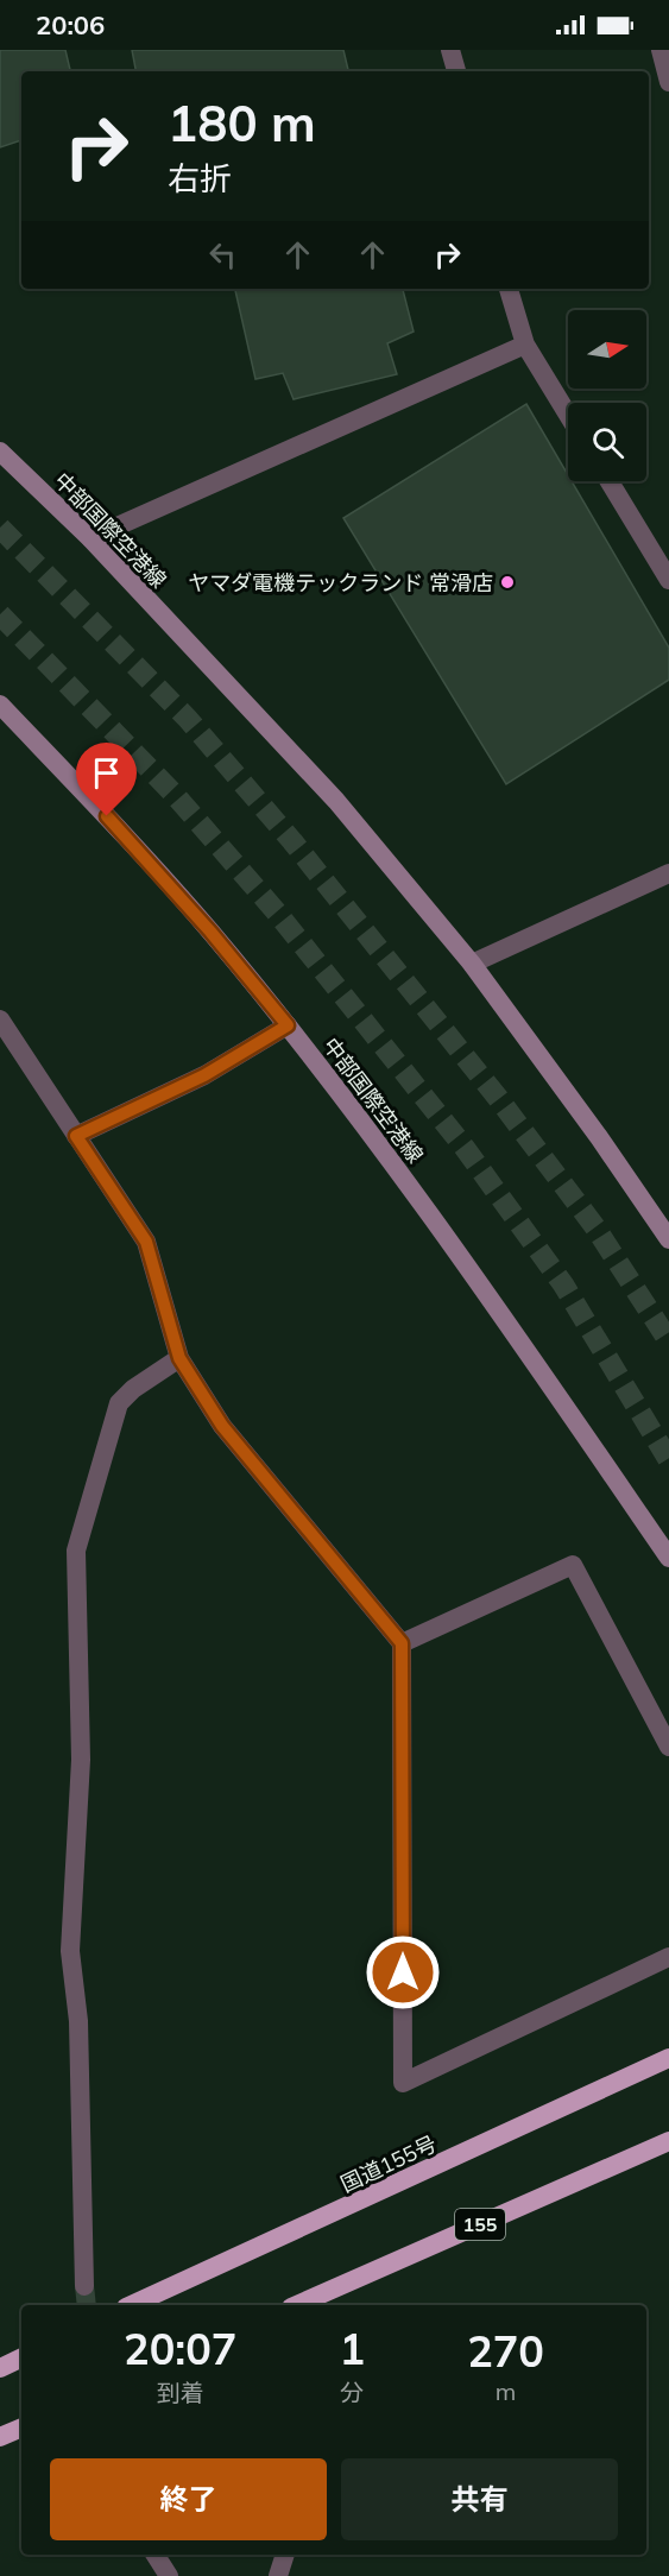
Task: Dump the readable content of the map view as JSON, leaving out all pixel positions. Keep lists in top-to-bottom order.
{
  "streets": {
    "highway": ["国道155号", "155"],
    "main road": ["中部国際空港線"]
  },
  "places": ["ヤマダ電機テックランド 常滑店"],
  "north": "right",
  "page": {
    "status": "20:06",
    "turn": ["180 m", "右折"],
    "eta": [
      "20:07",
      "到着",
      "1",
      "分",
      "270",
      "m"
    ],
    "buttons": ["終了", "共有"]
  }
}
